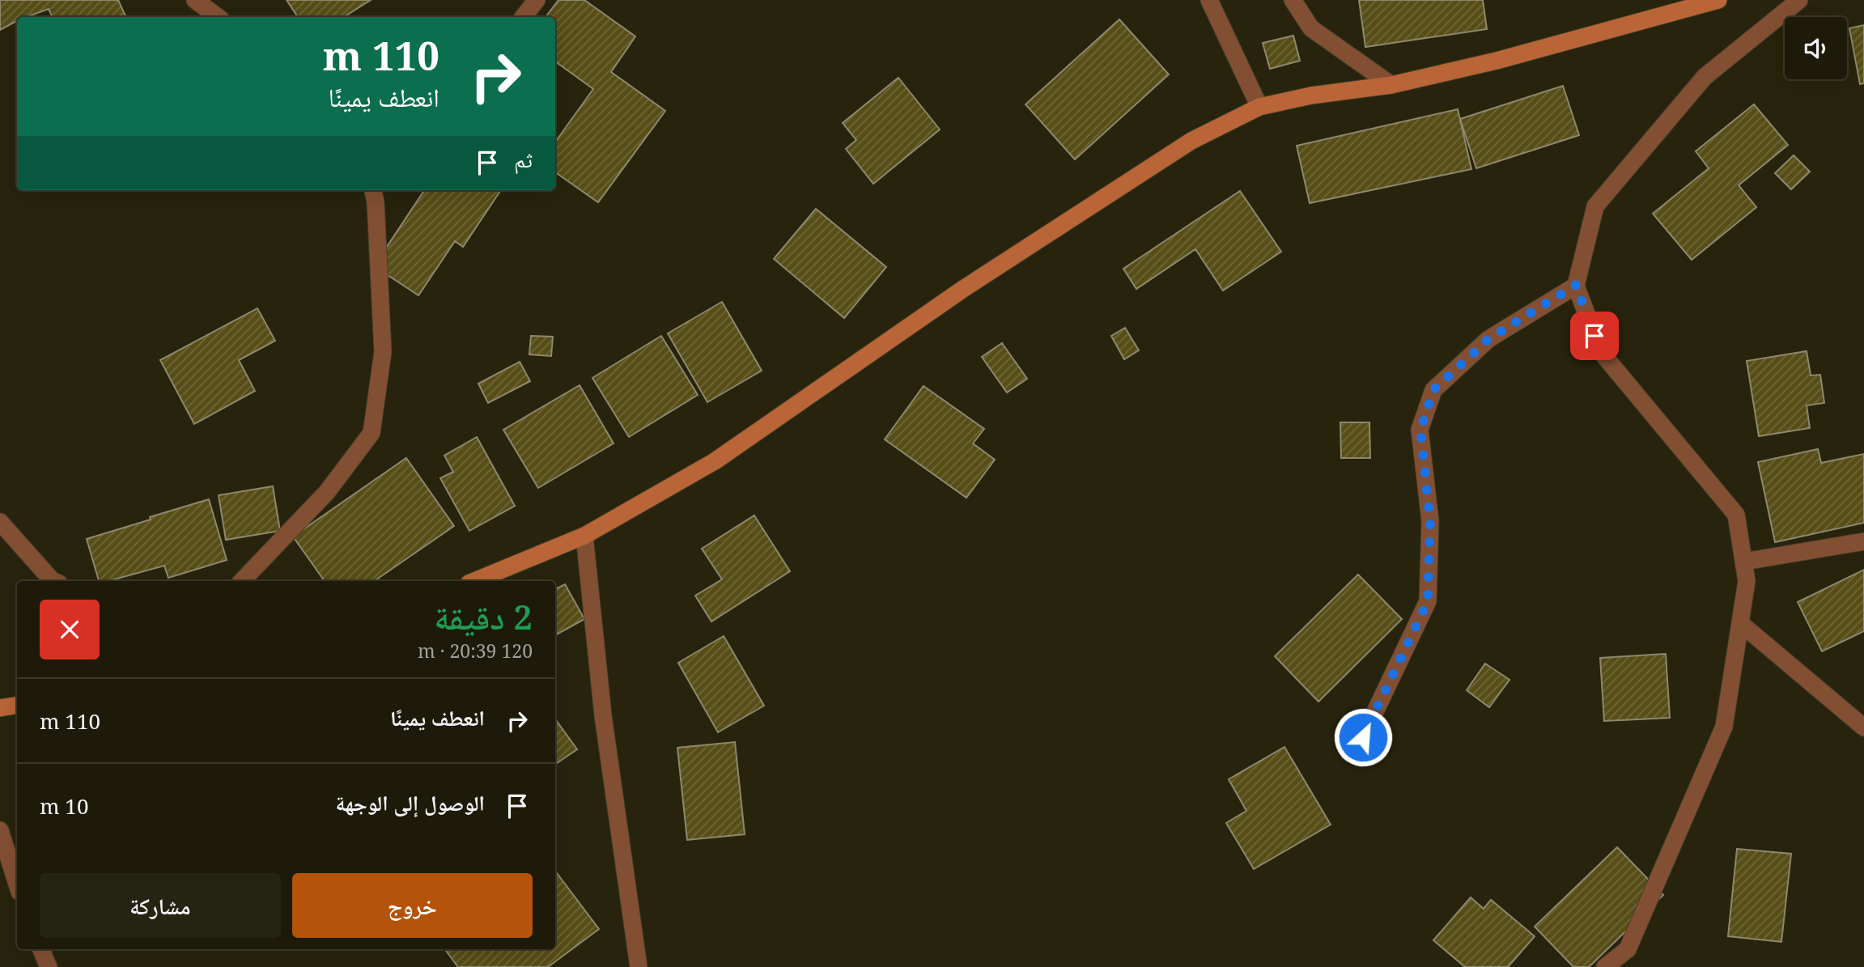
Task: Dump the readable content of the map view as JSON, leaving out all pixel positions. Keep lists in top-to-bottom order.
{
  "page": {
    "turn": ["110 m", "انعطف يمينًا"],
    "then": "ثم",
    "heading": ["2 دقيقة", "120 m · 20:39"],
    "list": [
      {
        "name": "انعطف يمينًا",
        "value": "110 m"
      },
      {
        "name": "الوصول إلى الوجهة",
        "value": "10 m"
      }
    ],
    "buttons": ["خروج", "مشاركة"]
  }
}
